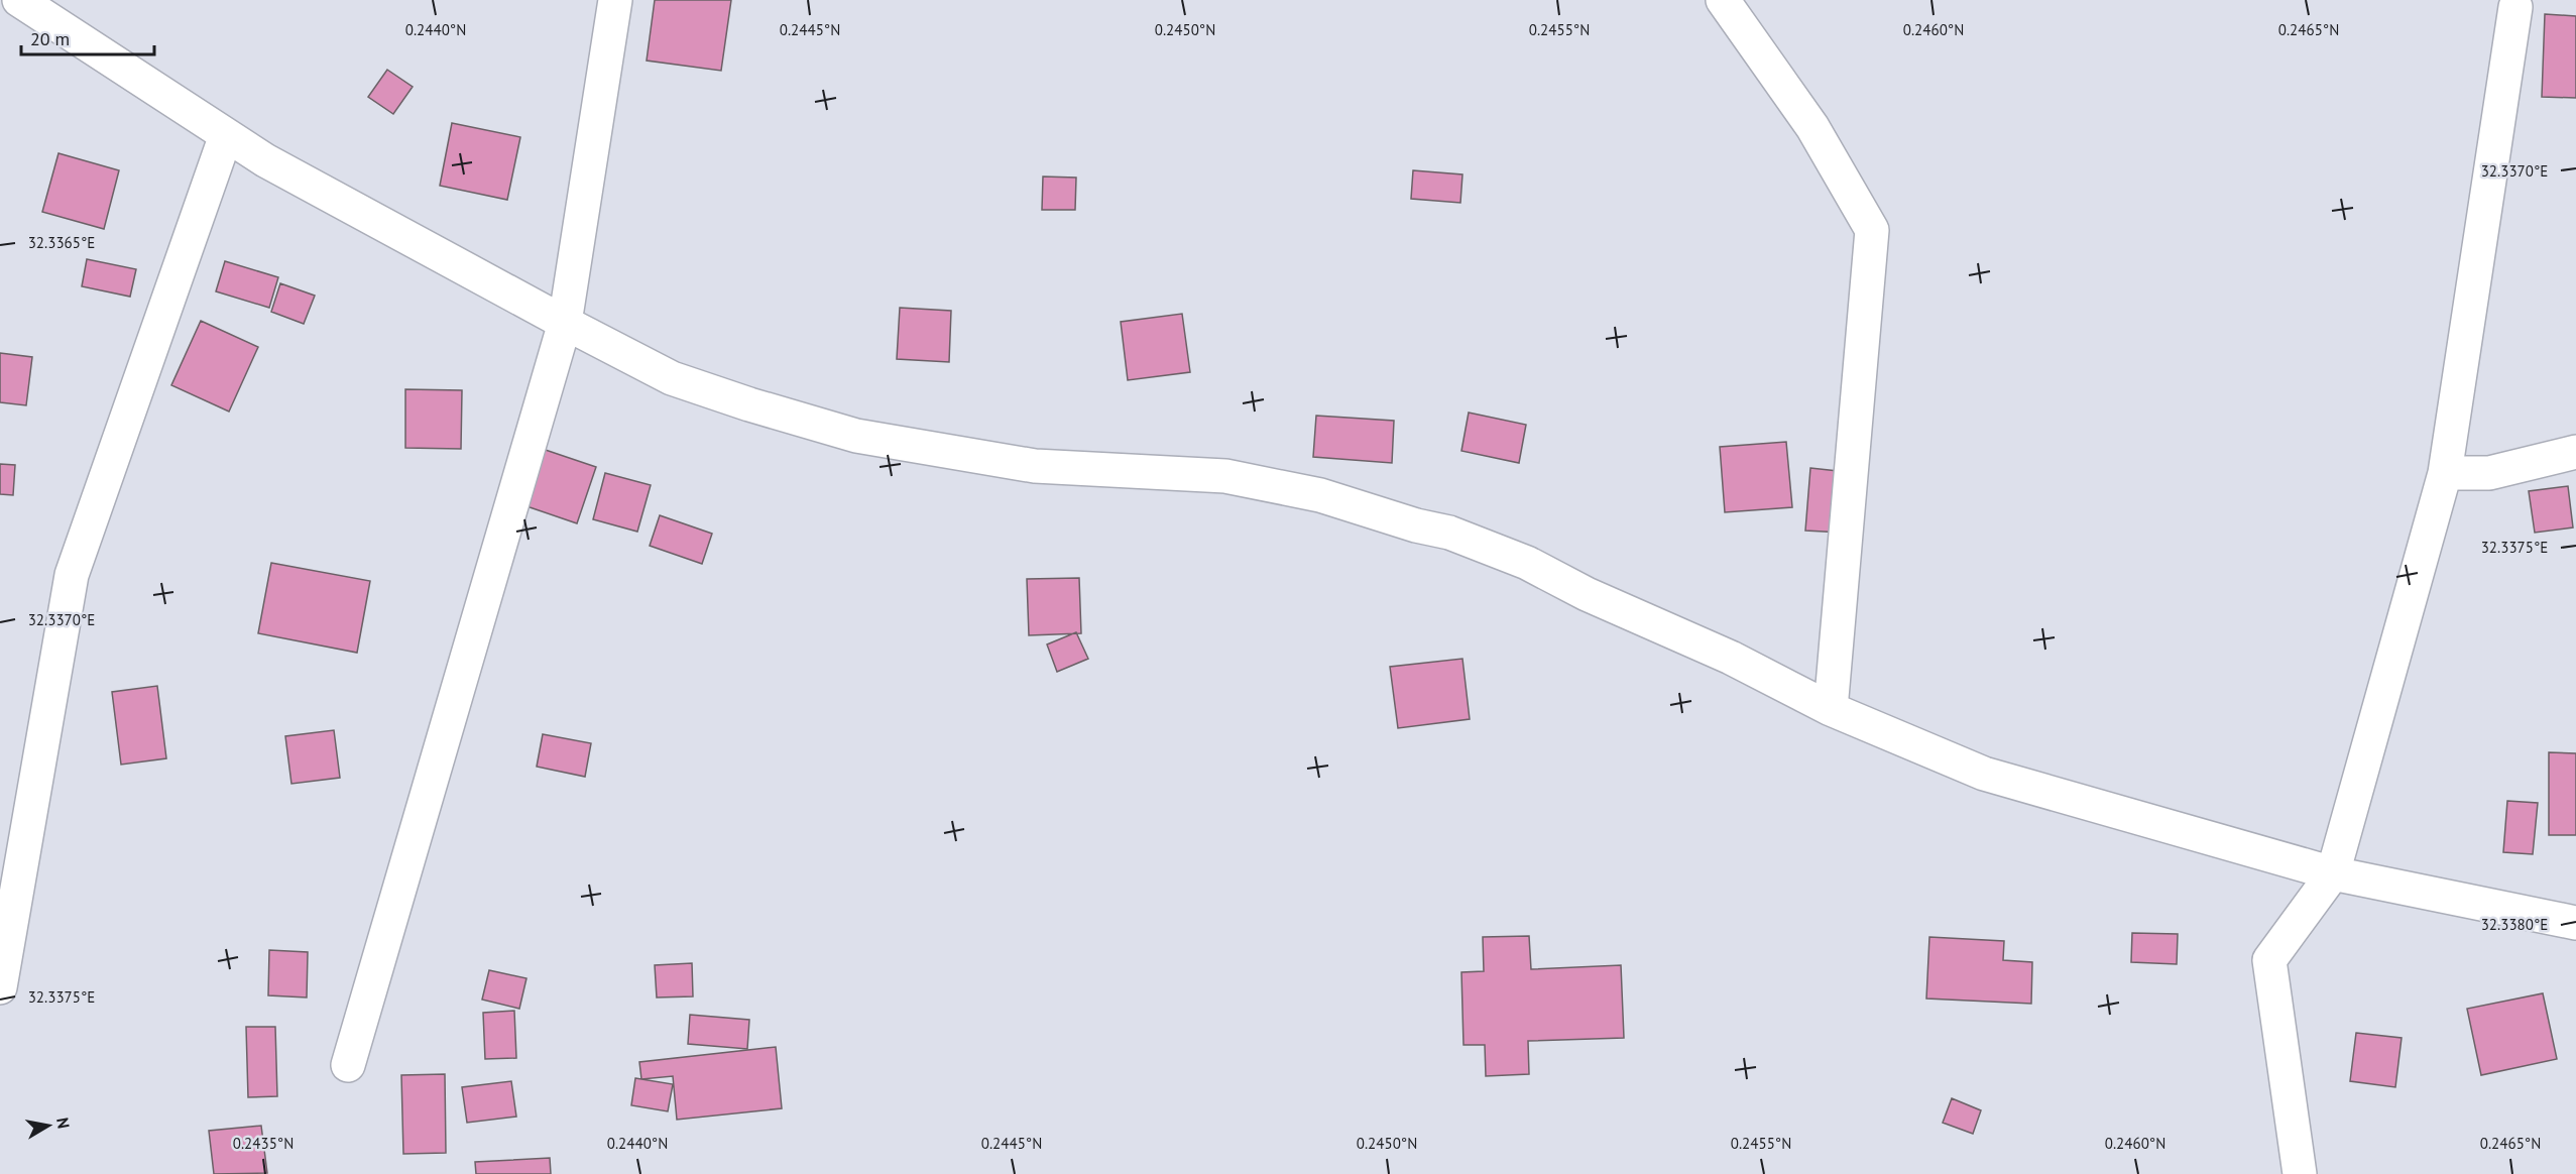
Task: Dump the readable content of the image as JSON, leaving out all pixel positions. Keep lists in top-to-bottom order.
{
  "scale_bar": "20 m",
  "north": "right",
  "coordinates": [
    "0.2440°N",
    "0.2445°N",
    "0.2450°N",
    "0.2455°N",
    "0.2460°N",
    "0.2465°N",
    "32.3370°E",
    "32.3365°E",
    "32.3375°E",
    "32.3380°E",
    "0.2435°N"
  ]
}
